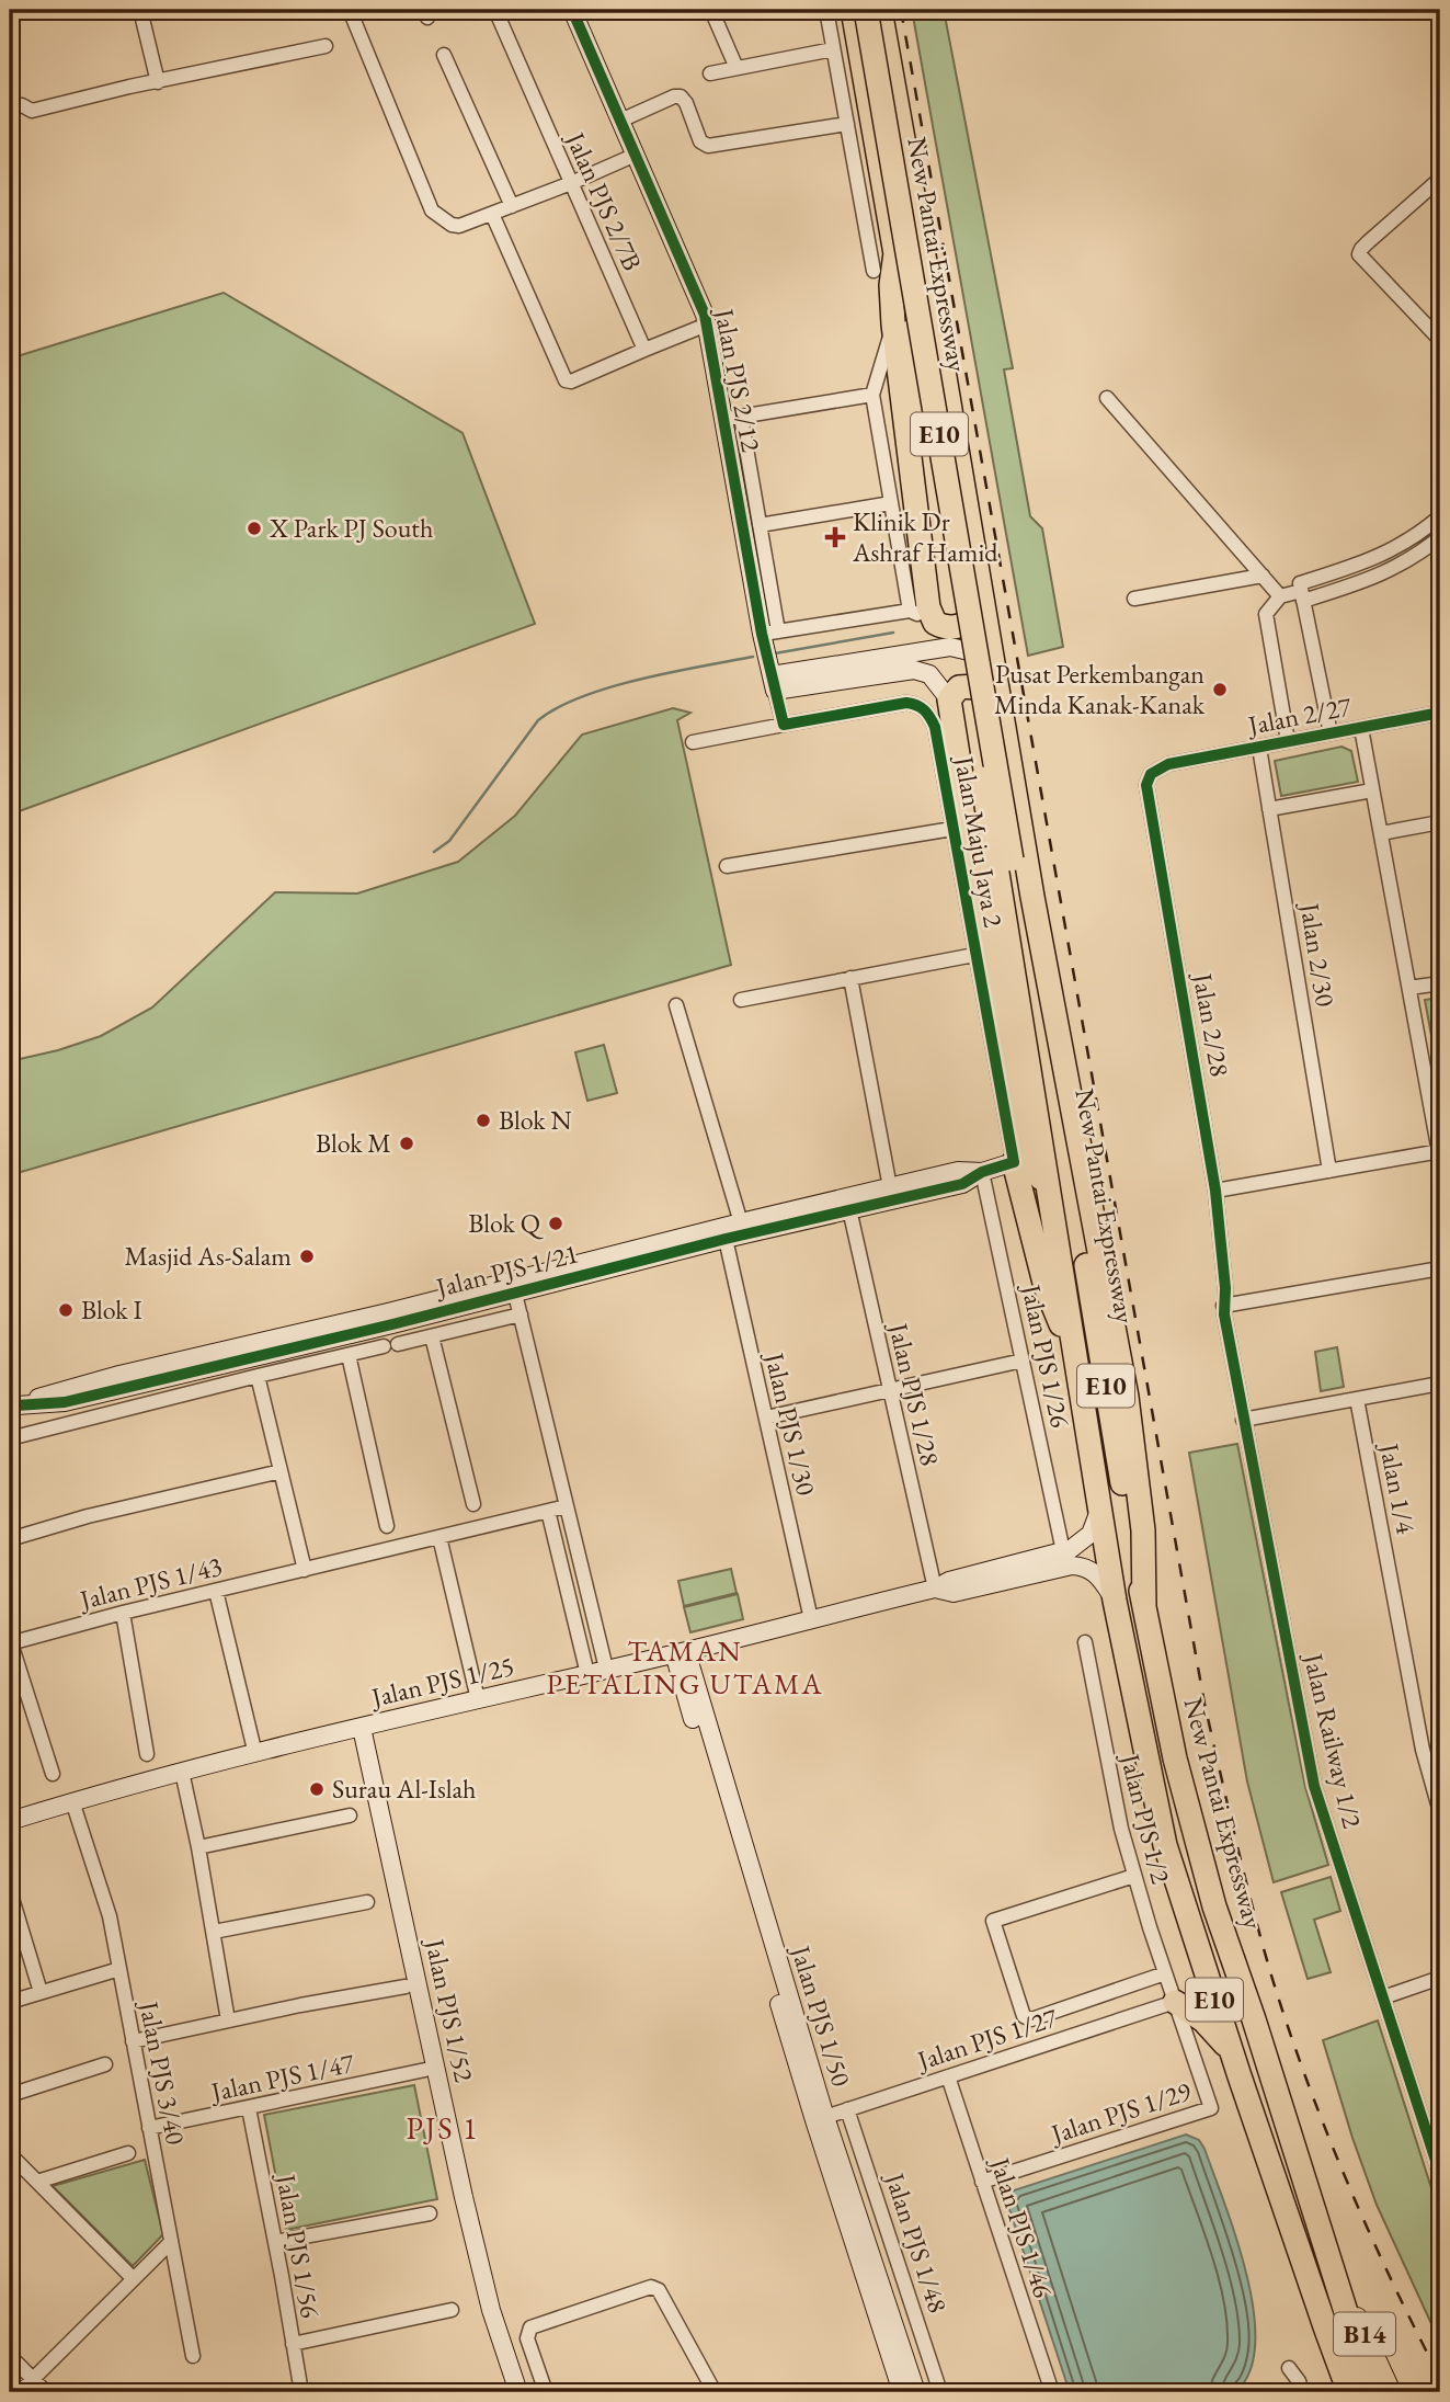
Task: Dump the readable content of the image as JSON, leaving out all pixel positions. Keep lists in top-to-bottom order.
{
  "streets": {
    "highway": ["New Pantai Expressway", "E10"],
    "main road": ["B14"],
    "street": [
      "Jalan PJS 2/7B",
      "Jalan PJS 2/12",
      "Jalan 2/27",
      "Jalan Maju Jaya 2",
      "Jalan 2/30",
      "Jalan 2/28",
      "Jalan PJS 1/21",
      "Jalan PJS 1/26",
      "Jalan PJS 1/28",
      "Jalan PJS 1/30",
      "Jalan 1/4",
      "Jalan PJS 1/43",
      "Jalan PJS 1/25",
      "Jalan Railway 1/2",
      "Jalan PJS 1/2",
      "Jalan PJS 1/52",
      "Jalan PJS 1/50",
      "Jalan PJS 1/27",
      "Jalan PJS 3/40",
      "Jalan PJS 1/47",
      "Jalan PJS 1/29",
      "Jalan PJS 1/46",
      "Jalan PJS 1/48",
      "Jalan PJS 1/56"
    ]
  },
  "crossings": [
    ["New Pantai Expressway", "Jalan PJS 1/25"],
    ["New Pantai Expressway", "B14"],
    ["Jalan 2/27", "Jalan 2/30"],
    ["Jalan 2/27", "Jalan 2/28"],
    ["Jalan Maju Jaya 2", "Jalan PJS 1/21"],
    ["Jalan 2/28", "Jalan Railway 1/2"],
    ["Jalan PJS 1/21", "Jalan PJS 1/26"],
    ["Jalan PJS 1/21", "Jalan PJS 1/28"],
    ["Jalan PJS 1/21", "Jalan PJS 1/30"],
    ["Jalan PJS 1/26", "Jalan PJS 1/25"],
    ["Jalan PJS 1/28", "Jalan PJS 1/25"],
    ["Jalan PJS 1/30", "Jalan PJS 1/25"],
    ["Jalan PJS 1/25", "Jalan PJS 1/52"],
    ["Jalan PJS 1/25", "Jalan PJS 1/50"],
    ["Jalan PJS 1/25", "Jalan PJS 3/40"],
    ["Jalan PJS 1/2", "Jalan PJS 1/27"],
    ["Jalan PJS 1/2", "Jalan PJS 1/29"],
    ["Jalan PJS 1/52", "Jalan PJS 1/47"],
    ["Jalan PJS 1/50", "Jalan PJS 1/27"],
    ["Jalan PJS 1/27", "Jalan PJS 1/29"],
    ["Jalan PJS 1/27", "Jalan PJS 1/46"],
    ["Jalan PJS 1/27", "Jalan PJS 1/48"],
    ["Jalan PJS 3/40", "Jalan PJS 1/47"],
    ["Jalan PJS 1/47", "Jalan PJS 1/56"],
    ["Jalan PJS 1/29", "Jalan PJS 1/46"]
  ],
  "districts": ["TAMAN PETALING UTAMA", "PJS 1"],
  "places": {
    "other": [
      "X Park PJ South",
      "Pusat Perkembangan Minda Kanak-Kanak",
      "Blok N",
      "Blok M",
      "Blok Q",
      "Masjid As-Salam",
      "Blok I",
      "Surau Al-Islah"
    ],
    "health": ["Klinik Dr Ashraf Hamid"]
  }
}
